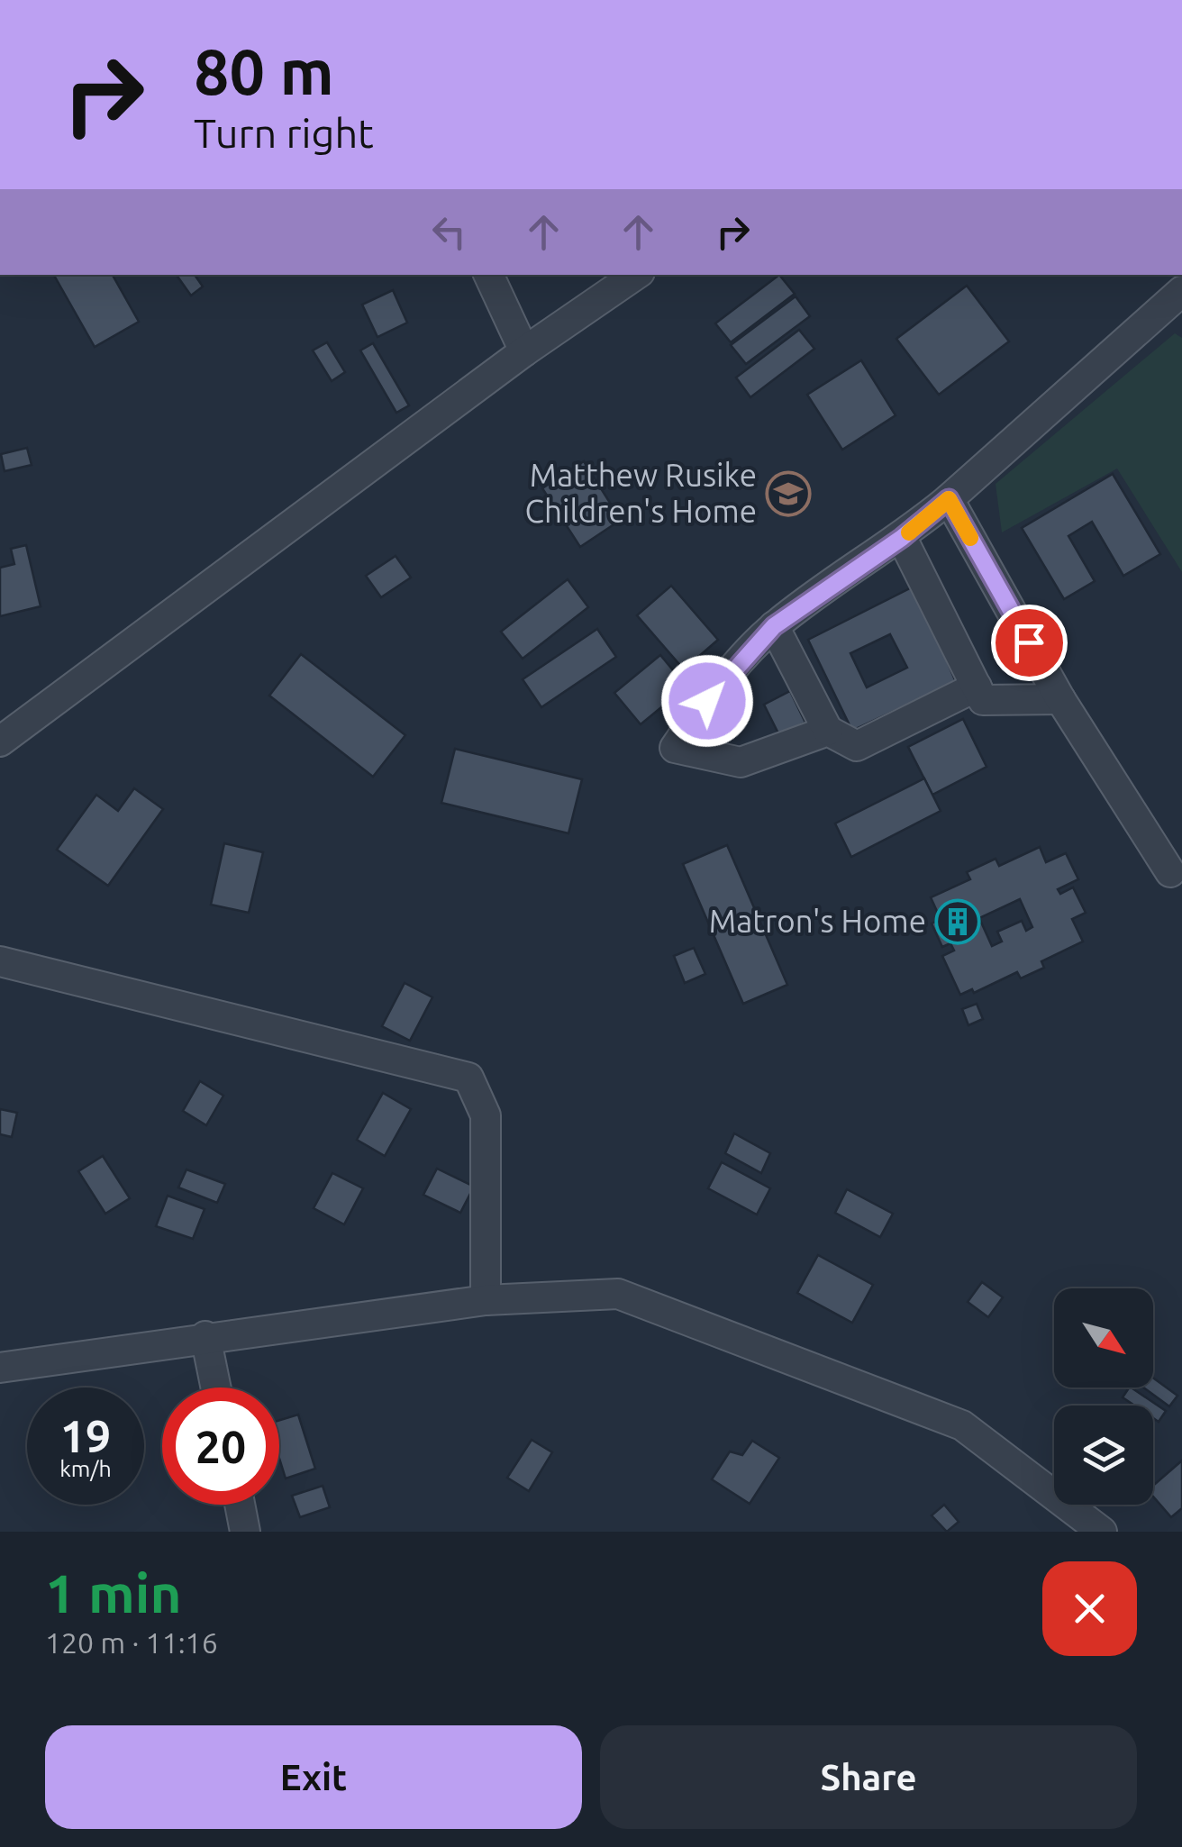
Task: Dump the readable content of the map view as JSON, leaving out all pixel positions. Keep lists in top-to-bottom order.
{
  "places": {
    "school or university": ["Matthew Rusike Children's Home"],
    "building": ["Matron's Home"]
  },
  "north": "bottom right",
  "page": {
    "turn": ["80 m", "Turn right"],
    "speed": "19 km/h",
    "limit": "20",
    "heading": ["1 min", "120 m · 11:16"],
    "buttons": ["Exit", "Share"]
  }
}
